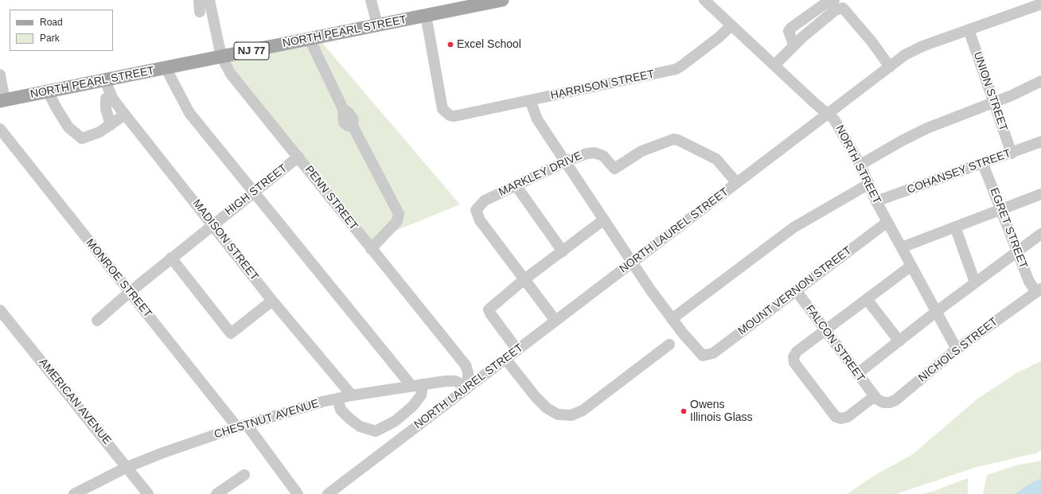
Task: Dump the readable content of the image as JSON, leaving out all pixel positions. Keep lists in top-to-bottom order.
{
  "streets": {
    "main road": ["NORTH PEARL STREET", "NJ 77"],
    "street": [
      "HARRISON STREET",
      "UNION STREET",
      "NORTH STREET",
      "COHANSEY STREET",
      "MARKLEY DRIVE",
      "HIGH STREET",
      "PENN STREET",
      "EGRET STREET",
      "NORTH LAUREL STREET",
      "MADISON STREET",
      "MONROE STREET",
      "MOUNT VERNON STREET",
      "FALCON STREET",
      "NICHOLS STREET",
      "AMERICAN AVENUE",
      "CHESTNUT AVENUE"
    ]
  },
  "crossings": [
    ["NORTH PEARL STREET", "HARRISON STREET"],
    ["NORTH PEARL STREET", "PENN STREET"],
    ["NORTH PEARL STREET", "MADISON STREET"],
    ["HARRISON STREET", "NORTH STREET"],
    ["UNION STREET", "COHANSEY STREET"],
    ["UNION STREET", "NORTH LAUREL STREET"],
    ["NORTH STREET", "COHANSEY STREET"],
    ["NORTH STREET", "NORTH LAUREL STREET"],
    ["NORTH STREET", "MOUNT VERNON STREET"],
    ["NORTH STREET", "NICHOLS STREET"],
    ["COHANSEY STREET", "EGRET STREET"],
    ["MARKLEY DRIVE", "NORTH LAUREL STREET"],
    ["HIGH STREET", "PENN STREET"],
    ["HIGH STREET", "MADISON STREET"],
    ["HIGH STREET", "MONROE STREET"],
    ["PENN STREET", "NORTH LAUREL STREET"],
    ["PENN STREET", "CHESTNUT AVENUE"],
    ["EGRET STREET", "NICHOLS STREET"],
    ["NORTH LAUREL STREET", "CHESTNUT AVENUE"],
    ["MADISON STREET", "CHESTNUT AVENUE"],
    ["MONROE STREET", "CHESTNUT AVENUE"],
    ["MOUNT VERNON STREET", "FALCON STREET"],
    ["FALCON STREET", "NICHOLS STREET"],
    ["AMERICAN AVENUE", "CHESTNUT AVENUE"]
  ],
  "places": ["Excel School", "Owens Illinois Glass"],
  "legend": ["Road", "Park"]
}
